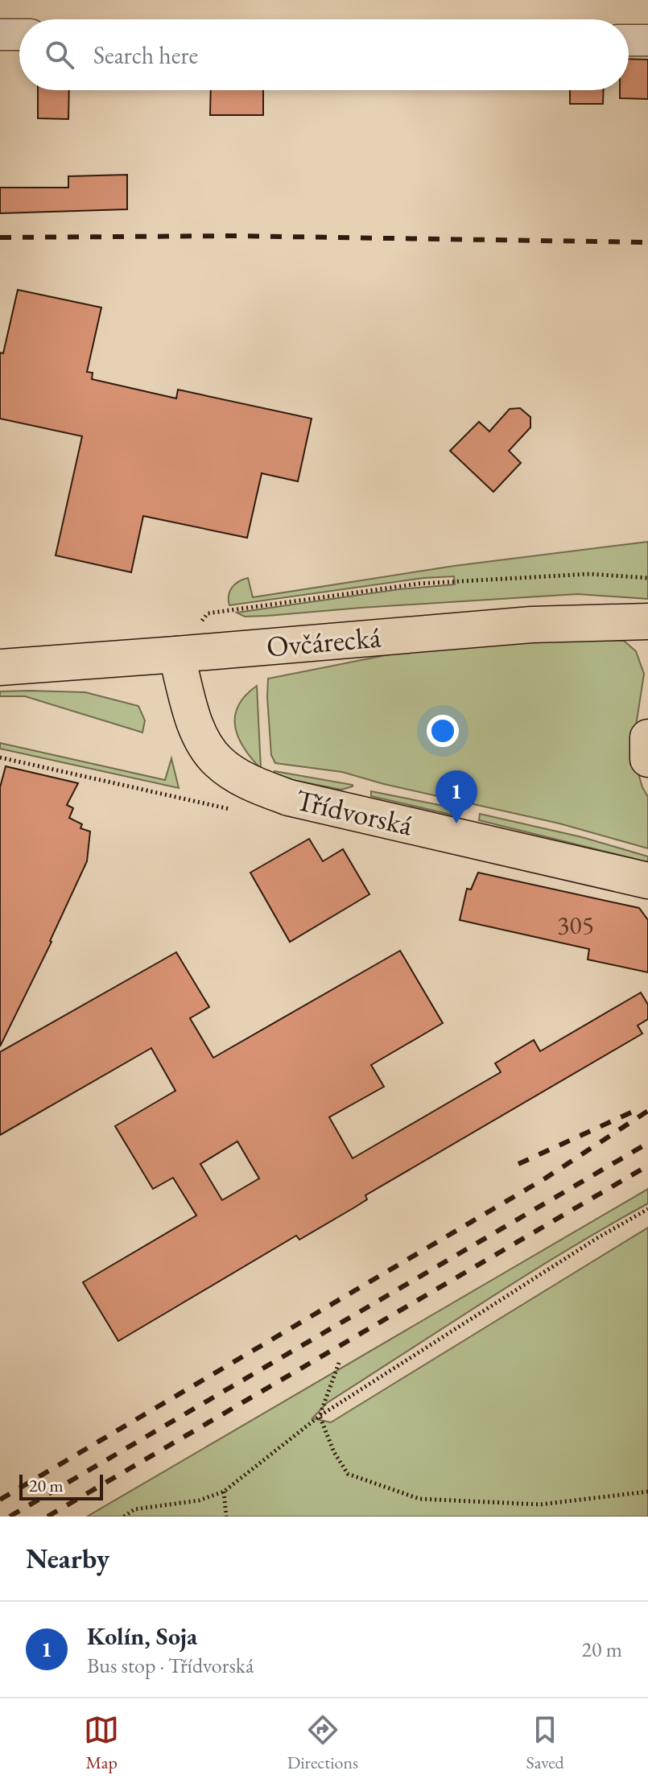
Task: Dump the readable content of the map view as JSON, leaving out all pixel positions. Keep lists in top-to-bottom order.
{
  "streets": {
    "main road": ["Ovčárecká", "Třídvorská"]
  },
  "crossings": [
    ["Ovčárecká", "Třídvorská"]
  ],
  "house_numbers": ["305"],
  "scale_bar": "20 m",
  "page": {
    "search": "Search here",
    "pins": "1",
    "scale": "20 m",
    "heading": "Nearby",
    "list": [
      {
        "mark": "1",
        "name": "Kolín, Soja",
        "note": "Bus stop · Třídvorská",
        "value": "20 m"
      }
    ],
    "nav": ["Map", "Directions", "Saved"]
  }
}
